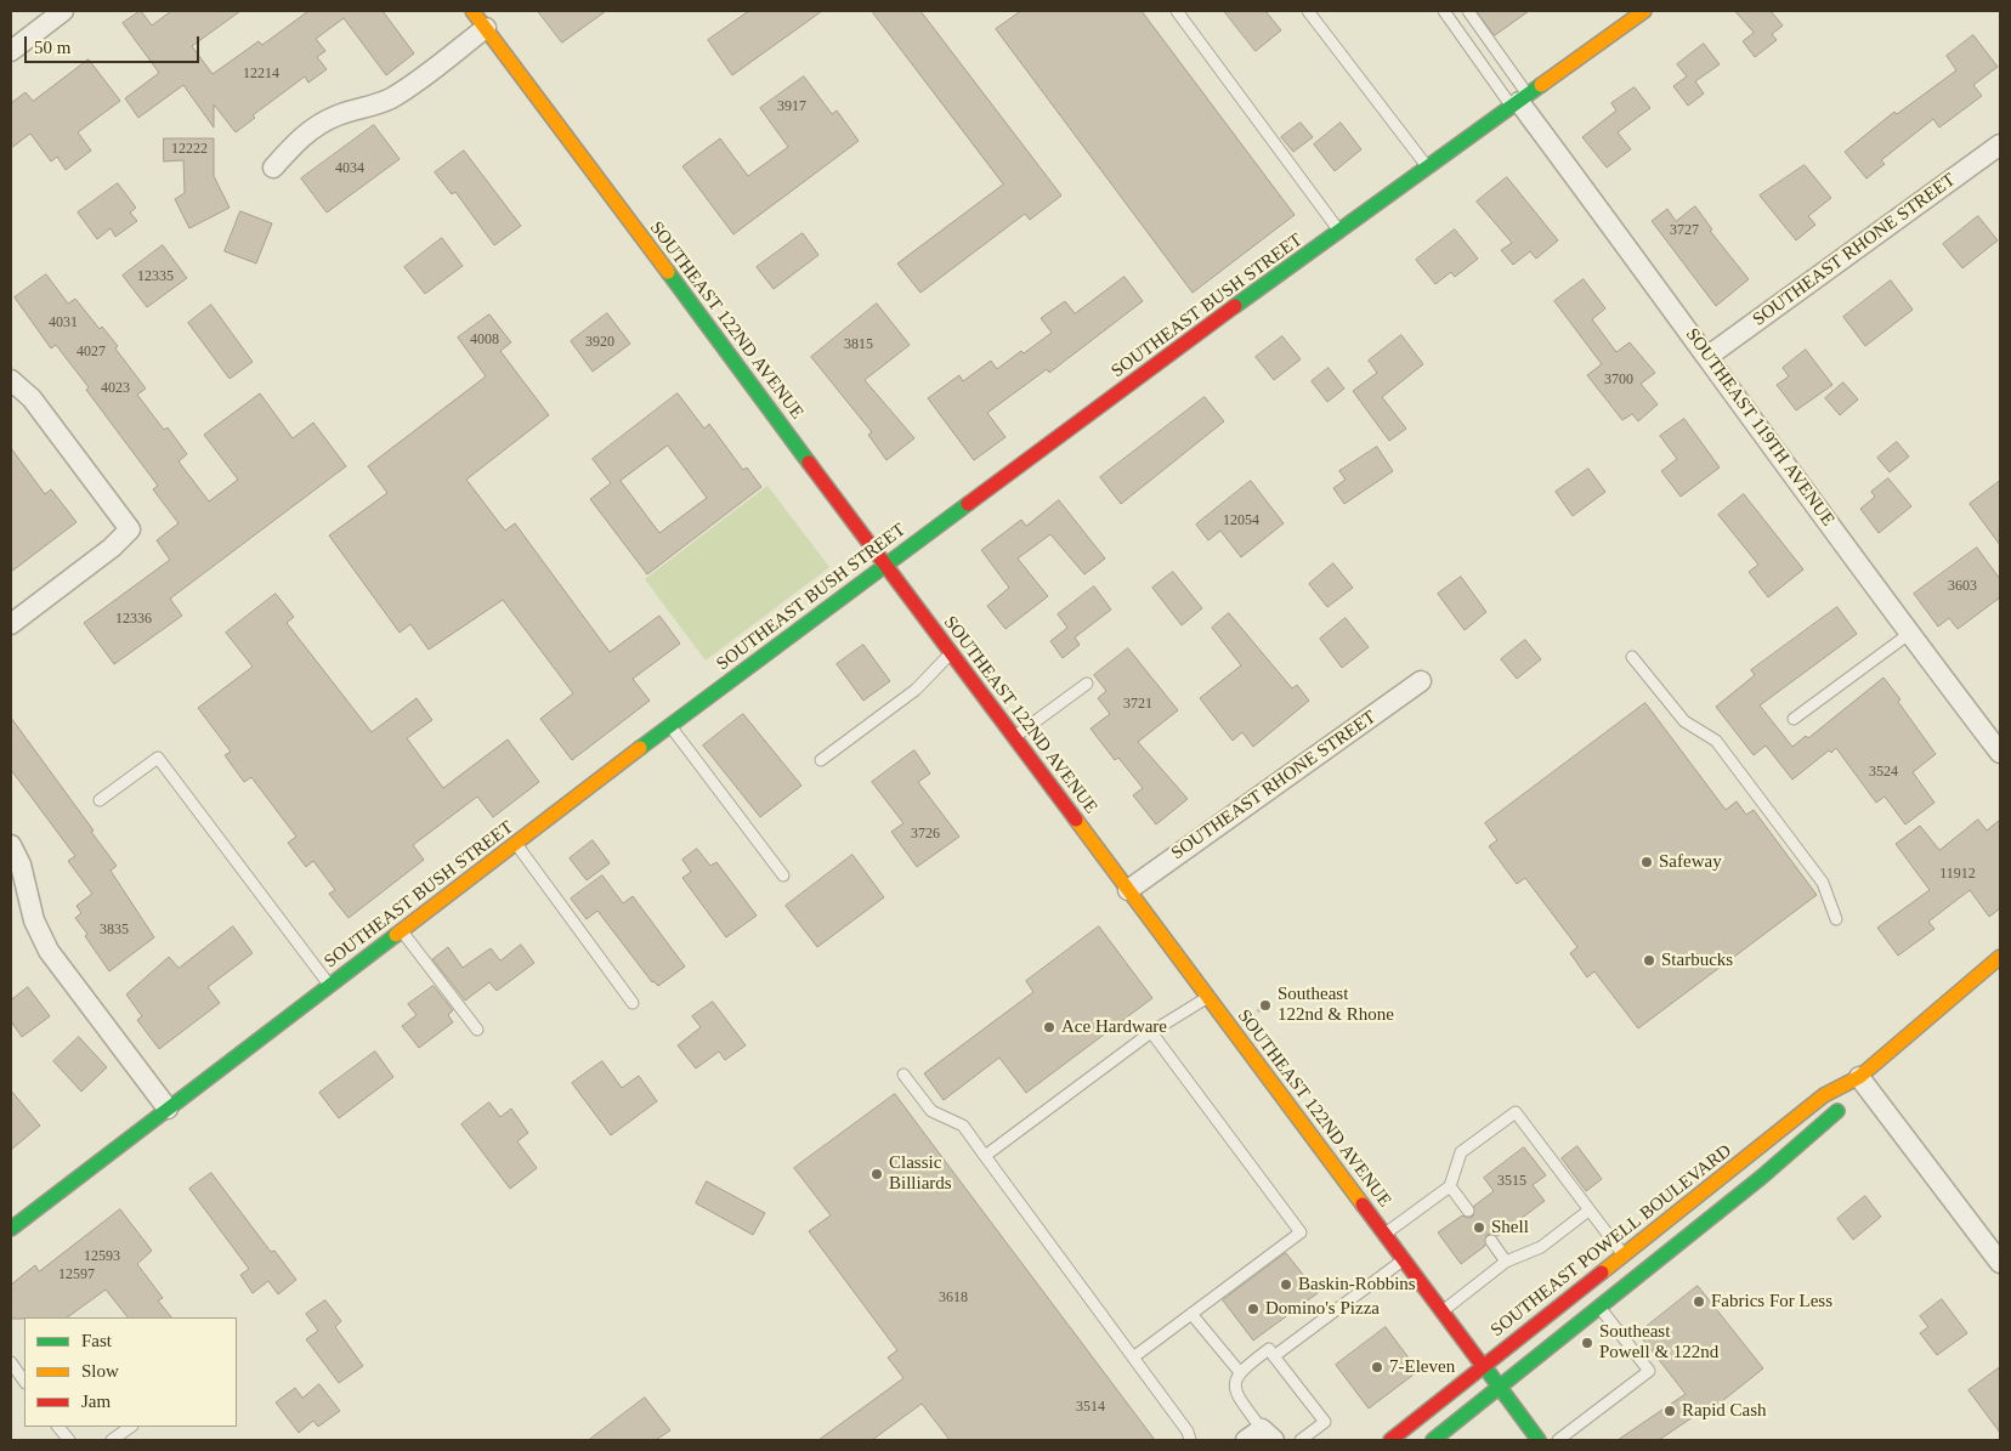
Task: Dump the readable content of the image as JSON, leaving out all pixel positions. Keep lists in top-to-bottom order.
{
  "streets": {
    "main road": ["SOUTHEAST BUSH STREET", "SOUTHEAST 122ND AVENUE", "SOUTHEAST POWELL BOULEVARD"],
    "street": ["SOUTHEAST RHONE STREET", "SOUTHEAST 119TH AVENUE"]
  },
  "crossings": [
    ["SOUTHEAST RHONE STREET", "SOUTHEAST 122ND AVENUE"],
    ["SOUTHEAST RHONE STREET", "SOUTHEAST 119TH AVENUE"],
    ["SOUTHEAST BUSH STREET", "SOUTHEAST 122ND AVENUE"],
    ["SOUTHEAST BUSH STREET", "SOUTHEAST 119TH AVENUE"],
    ["SOUTHEAST 122ND AVENUE", "SOUTHEAST POWELL BOULEVARD"]
  ],
  "places": [
    "Safeway",
    "Starbucks",
    "Southeast 122nd & Rhone",
    "Ace Hardware",
    "Classic Billiards",
    "Shell",
    "Baskin-Robbins",
    "Fabrics For Less",
    "Domino's Pizza",
    "Southeast Powell & 122nd",
    "7-Eleven",
    "Rapid Cash"
  ],
  "house_numbers": [
    "12214",
    "3917",
    "12222",
    "4034",
    "3727",
    "12335",
    "4031",
    "4008",
    "3920",
    "3815",
    "4027",
    "3700",
    "4023",
    "12054",
    "3603",
    "12336",
    "3721",
    "3524",
    "3726",
    "11912",
    "3835",
    "3515",
    "12593",
    "12597",
    "3618",
    "3514"
  ],
  "legend": ["Fast", "Slow", "Jam"],
  "scale_bar": "50 m"
}
